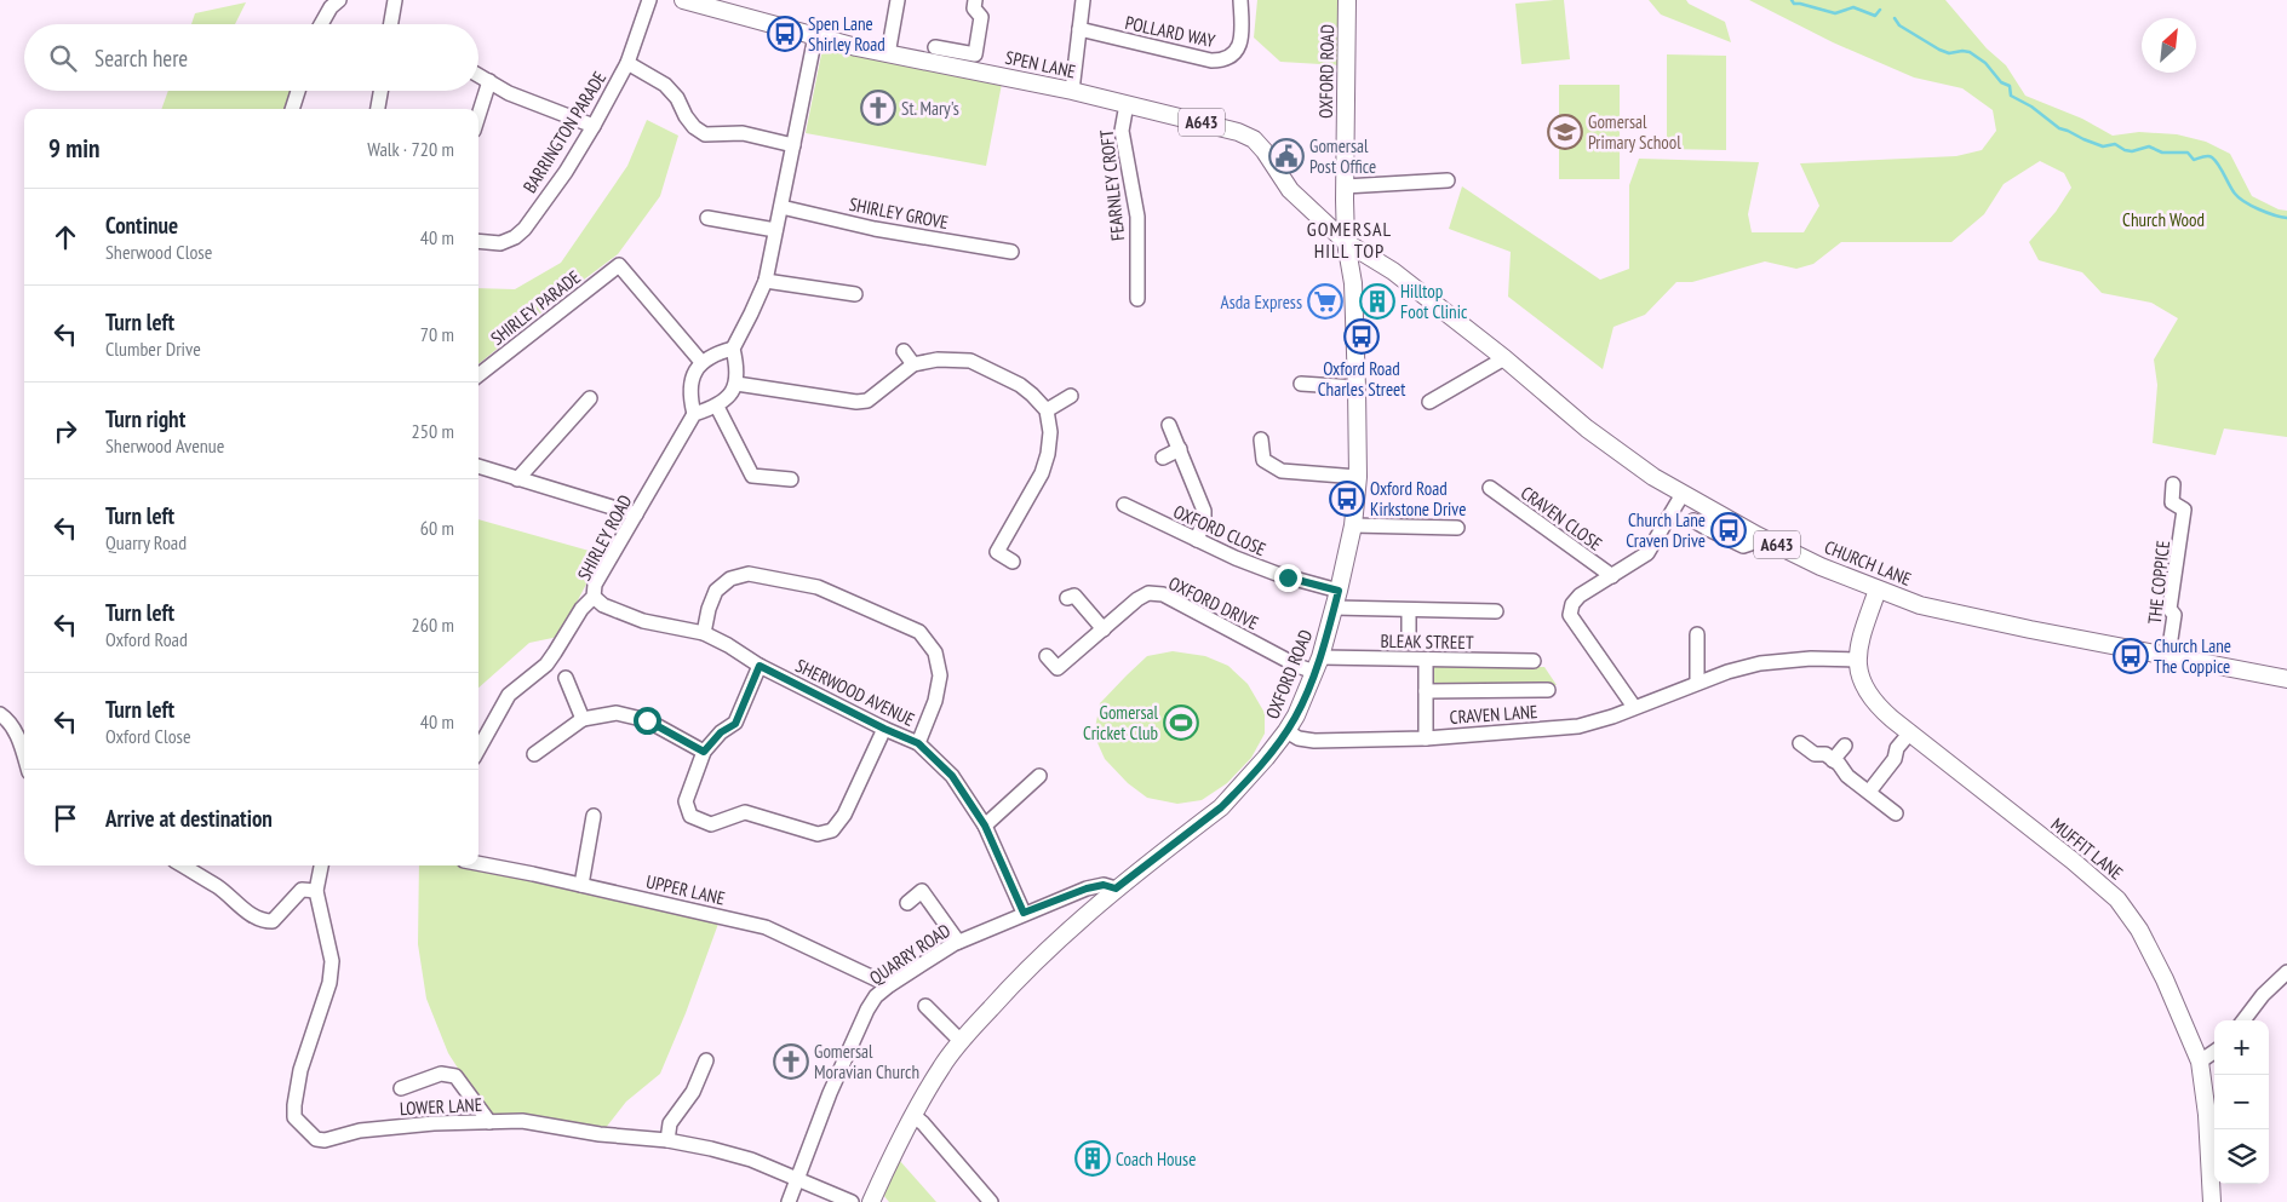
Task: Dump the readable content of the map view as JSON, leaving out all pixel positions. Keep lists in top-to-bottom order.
{
  "streets": {
    "main road": [
      "SPEN LANE",
      "OXFORD ROAD",
      "A643",
      "CHURCH LANE",
      "MUFFIT LANE"
    ],
    "street": [
      "POLLARD WAY",
      "BARRINGTON PARADE",
      "FEARNLEY CROFT",
      "SHIRLEY GROVE",
      "SHIRLEY PARADE",
      "CRAVEN CLOSE",
      "OXFORD CLOSE",
      "SHIRLEY ROAD",
      "THE COPPICE",
      "OXFORD DRIVE",
      "BLEAK STREET",
      "SHERWOOD AVENUE",
      "CRAVEN LANE",
      "UPPER LANE",
      "QUARRY ROAD",
      "LOWER LANE"
    ]
  },
  "crossings": [
    ["SPEN LANE", "OXFORD ROAD"],
    ["SPEN LANE", "FEARNLEY CROFT"],
    ["SPEN LANE", "CHURCH LANE"],
    ["OXFORD ROAD", "OXFORD CLOSE"],
    ["OXFORD ROAD", "CHURCH LANE"],
    ["OXFORD ROAD", "OXFORD DRIVE"],
    ["OXFORD ROAD", "BLEAK STREET"],
    ["OXFORD ROAD", "CRAVEN LANE"],
    ["OXFORD ROAD", "QUARRY ROAD"],
    ["SHIRLEY ROAD", "SHERWOOD AVENUE"],
    ["CHURCH LANE", "THE COPPICE"],
    ["OXFORD DRIVE", "BLEAK STREET"],
    ["SHERWOOD AVENUE", "QUARRY ROAD"],
    ["CRAVEN LANE", "MUFFIT LANE"],
    ["UPPER LANE", "QUARRY ROAD"],
    ["QUARRY ROAD", "LOWER LANE"]
  ],
  "districts": ["GOMERSAL HILL TOP"],
  "parks": ["Church Wood"],
  "places": {
    "bus stop": [
      "Spen Lane Shirley Road",
      "Oxford Road Charles Street",
      "Oxford Road Kirkstone Drive",
      "Church Lane Craven Drive",
      "Church Lane The Coppice"
    ],
    "church": ["St. Mary's", "Gomersal Moravian Church"],
    "school or university": ["Gomersal Primary School"],
    "public building": ["Gomersal Post Office"],
    "supermarket": ["Asda Express"],
    "building": ["Hilltop Foot Clinic", "Coach House"],
    "sports": ["Gomersal Cricket Club"]
  },
  "north": "top right",
  "page": {
    "search": "Search here",
    "heading": ["9 min", "Walk · 720 m"],
    "list": [
      ["Continue", "Sherwood Close", "40 m"],
      ["Turn left", "Clumber Drive", "70 m"],
      ["Turn right", "Sherwood Avenue", "250 m"],
      ["Turn left", "Quarry Road", "60 m"],
      ["Turn left", "Oxford Road", "260 m"],
      ["Turn left", "Oxford Close", "40 m"],
      "Arrive at destination"
    ],
    "map_buttons": ["+", "−"]
  }
}
